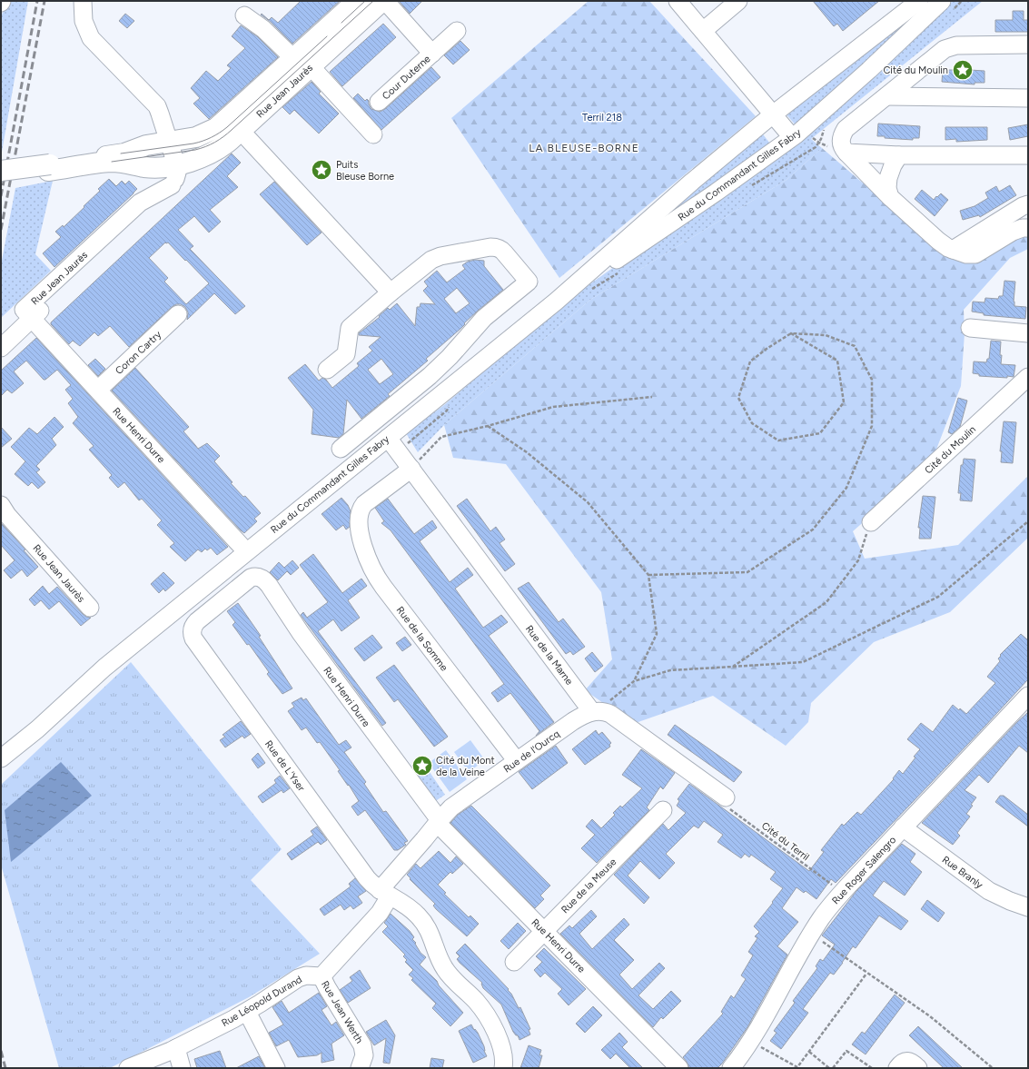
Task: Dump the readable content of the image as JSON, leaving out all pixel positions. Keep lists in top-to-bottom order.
{
  "streets": {
    "main road": ["Rue Jean Jaurès"],
    "street": [
      "Cour Duterne",
      "Rue du Commandant Gilles Fabry",
      "Coron Cartry",
      "Rue Henri Durre",
      "Cité du Moulin",
      "Rue de la Somme",
      "Rue de la Marne",
      "Rue de l'Ourcq",
      "Rue de L'Yser",
      "Rue Roger Salengro",
      "Rue Branly",
      "Rue de la Meuse",
      "Rue Léopold Durand",
      "Rue Jean Werth"
    ],
    "path": ["Cité du Terril"]
  },
  "crossings": [
    ["Cour Duterne", "Rue Jean Jaurès"],
    ["Rue Jean Jaurès", "Rue Henri Durre"],
    ["Rue du Commandant Gilles Fabry", "Rue Henri Durre"],
    ["Rue du Commandant Gilles Fabry", "Rue de la Marne"],
    ["Coron Cartry", "Rue Henri Durre"],
    ["Rue Henri Durre", "Rue de l'Ourcq"],
    ["Rue Henri Durre", "Rue de L'Yser"],
    ["Rue Henri Durre", "Rue de la Meuse"],
    ["Rue de la Somme", "Rue de la Marne"],
    ["Rue de la Somme", "Rue de l'Ourcq"],
    ["Rue de la Marne", "Rue de l'Ourcq"],
    ["Rue de l'Ourcq", "Rue de L'Yser"],
    ["Cité du Terril", "Rue Roger Salengro"],
    ["Rue Roger Salengro", "Rue Branly"],
    ["Rue Léopold Durand", "Rue Jean Werth"]
  ],
  "districts": ["LA BLEUSE-BORNE"],
  "parks": ["Terril 218"],
  "places": {
    "place": ["Cité du Moulin", "Puits Bleuse Borne", "Cité du Mont de la Veine"]
  }
}
